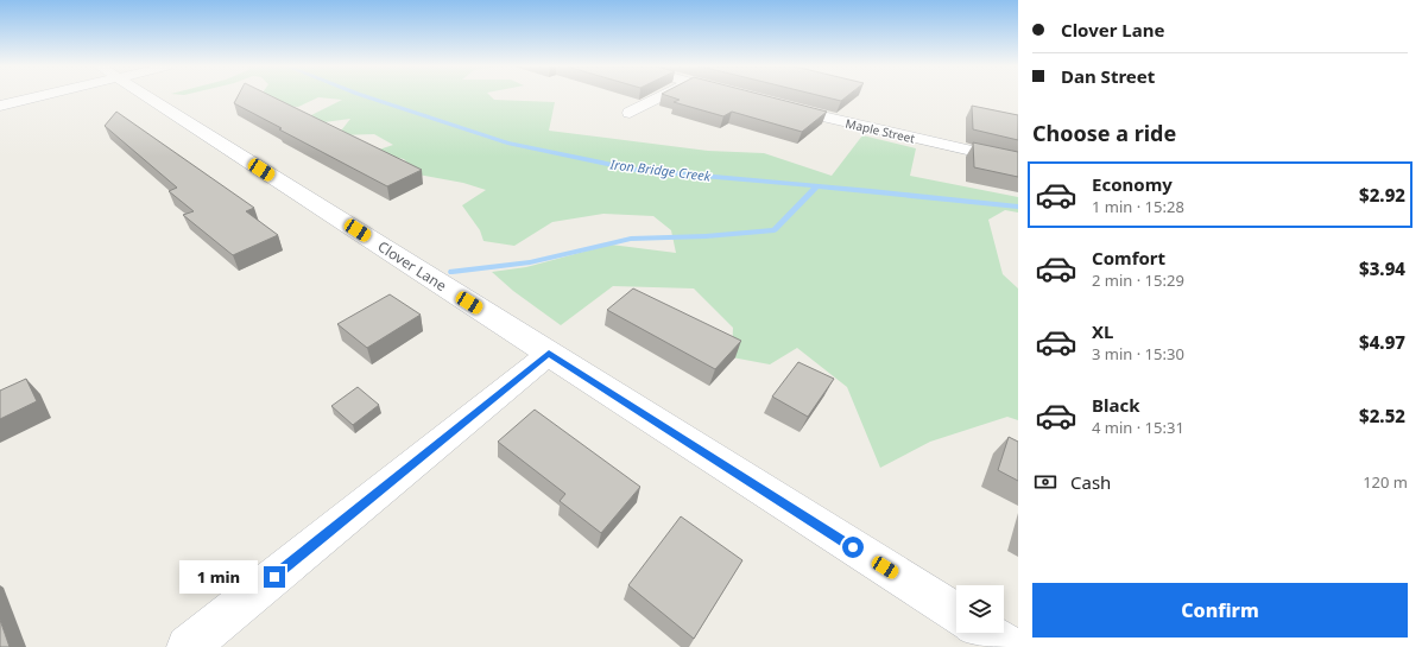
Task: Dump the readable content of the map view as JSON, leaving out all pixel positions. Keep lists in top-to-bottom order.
{
  "streets": {
    "street": ["Maple Street", "Clover Lane"]
  },
  "water": ["Iron Bridge Creek"],
  "page": {
    "banner": ["Clover Lane", "Dan Street"],
    "heading": "Choose a ride",
    "list": [
      {
        "name": "Economy",
        "note": "1 min · 15:28",
        "value": "$2.92"
      },
      {
        "name": "Comfort",
        "note": "2 min · 15:29",
        "value": "$3.94"
      },
      {
        "name": "XL",
        "note": "3 min · 15:30",
        "value": "$4.97"
      },
      {
        "name": "Black",
        "note": "4 min · 15:31",
        "value": "$2.52"
      }
    ],
    "pay": ["Cash", "120 m"],
    "bubble": "1 min",
    "buttons": "Confirm"
  }
}
